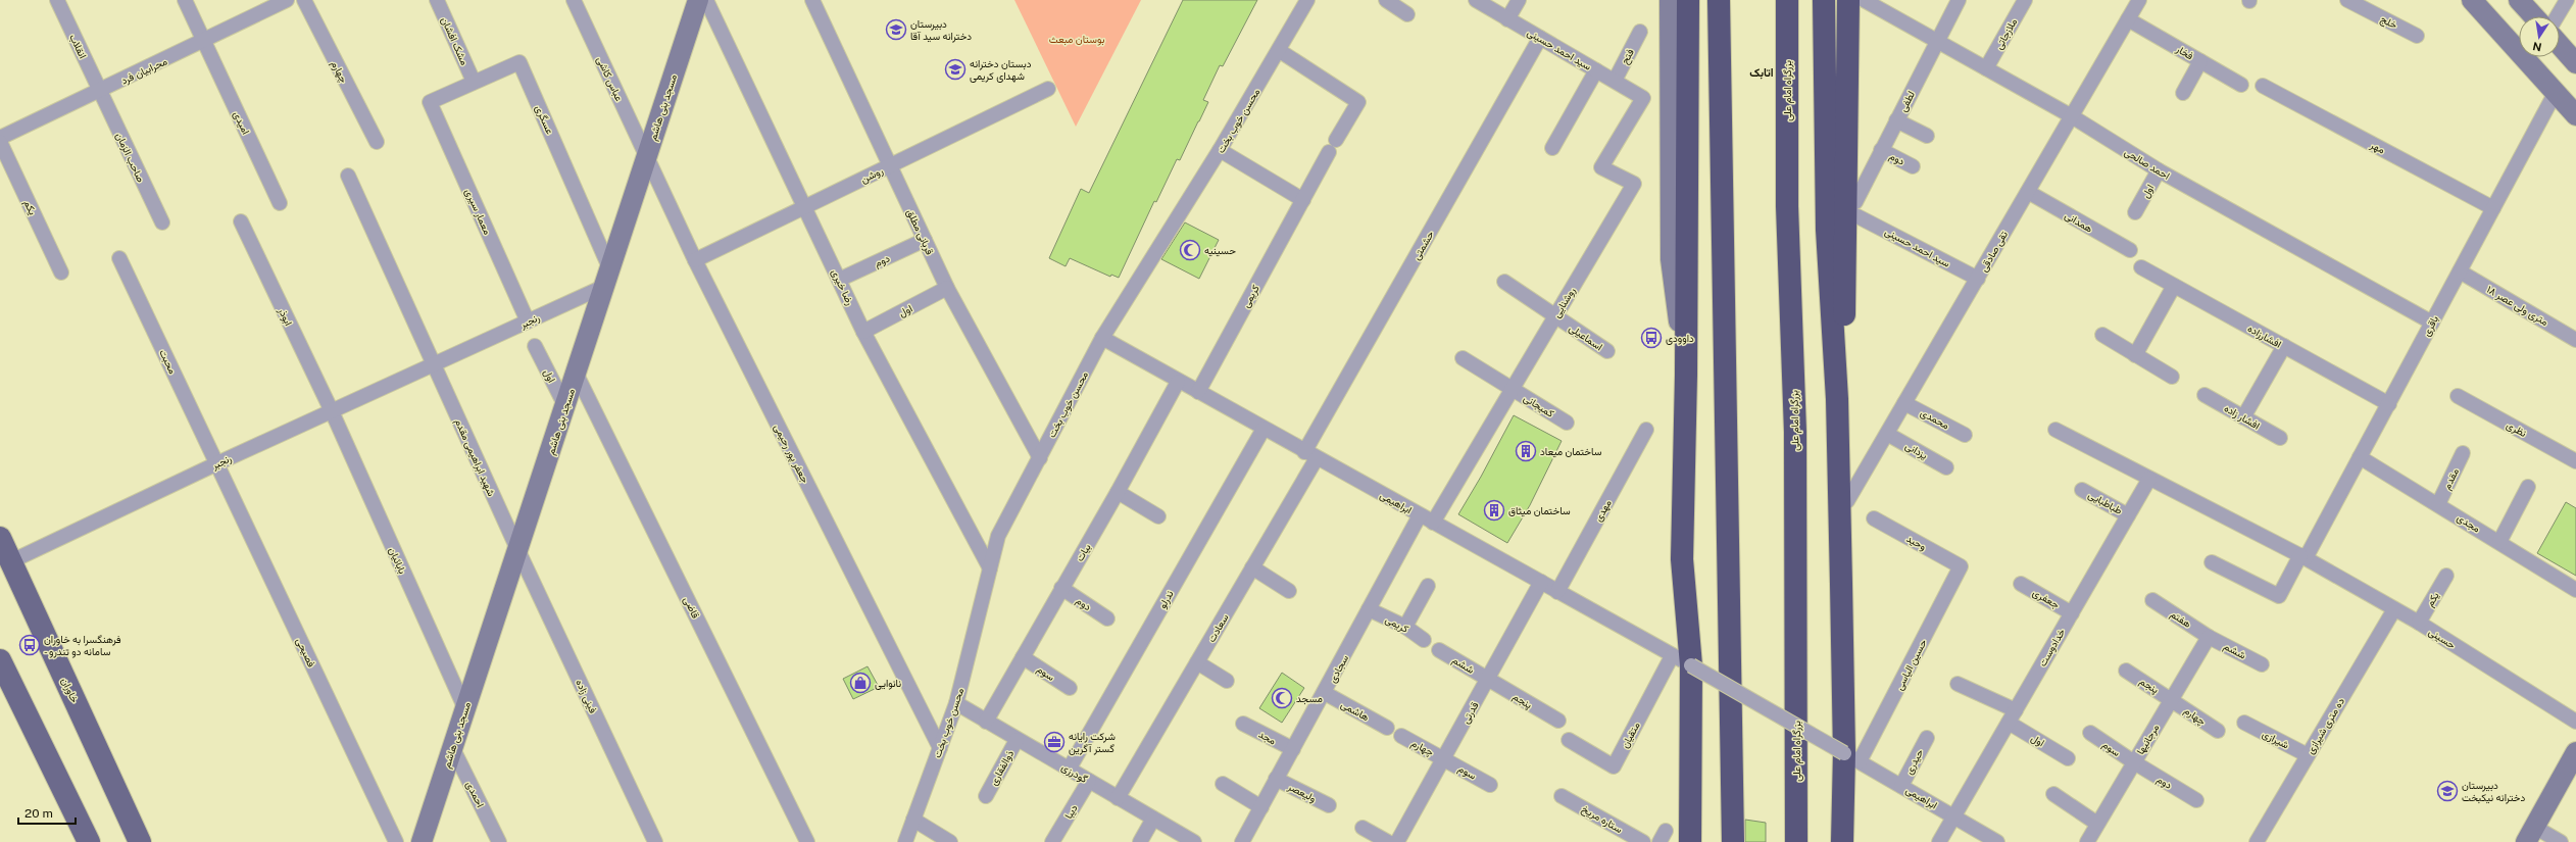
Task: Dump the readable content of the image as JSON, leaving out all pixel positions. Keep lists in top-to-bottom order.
{
  "streets": {
    "highway": ["بزرگراه امام علی"],
    "main road": ["مسجد بنی هاشم", "خاوران"],
    "street": [
      "خلج",
      "ملازجاتی",
      "مشک افشان",
      "انقلاب",
      "سید احمد حسینی",
      "فخار",
      "فتح",
      "محرابیان فرد",
      "چهارم",
      "عباس کاشی",
      "لطفی",
      "عسگری",
      "محسن خوب بخت",
      "امیدی",
      "مهر",
      "صاحب الزمان",
      "دوم",
      "احمد صالحی",
      "روشن",
      "اول",
      "یکم",
      "معمار سیری",
      "همدانی",
      "قربانی مطلق",
      "حشمتی",
      "تقی صادقی",
      "رضا خیری",
      "کریمی",
      "روشنایی",
      "۱۸ متری ولی عصر",
      "ابوذر",
      "رنجبر",
      "باقری",
      "افشارزاده",
      "اسماعیلی",
      "محبت",
      "کمیجانی",
      "افشار زاده",
      "محمدی",
      "نظری",
      "یزدانی",
      "جعفر پور رحیمی",
      "شهید ابراهیمی مقدم",
      "مقدم",
      "ابراهیمی",
      "طباطبایی",
      "مهدی",
      "مجدی",
      "وحید",
      "بیات",
      "بابائیان",
      "جعفری",
      "ندرلو",
      "قاضی",
      "هفتم",
      "سعادت",
      "حسینی",
      "خدادوست",
      "ششم",
      "فصیحی",
      "حسین الیاسی",
      "سجادی",
      "سوم",
      "پنجم",
      "فینی زاده",
      "هاشمی",
      "قدرتی",
      "ده متری شیرازی",
      "متقیان",
      "مجد",
      "مرجانیها",
      "شیرازی",
      "حیدری",
      "ذوالفقاری",
      "گودرزی",
      "ولیعصر",
      "احمدی",
      "دیبا",
      "ستاره مریخ"
    ]
  },
  "crossings": [
    ["ملازجاتی", "احمد صالحی"],
    ["مشک افشان", "عسگری"],
    ["انقلاب", "محرابیان فرد"],
    ["انقلاب", "صاحب الزمان"],
    ["سید احمد حسینی", "فتح"],
    ["سید احمد حسینی", "لطفی"],
    ["سید احمد حسینی", "حشمتی"],
    ["سید احمد حسینی", "تقی صادقی"],
    ["سید احمد حسینی", "روشنایی"],
    ["فخار", "تقی صادقی"],
    ["محرابیان فرد", "امیدی"],
    ["محرابیان فرد", "صاحب الزمان"],
    ["چهارم", "سوم"],
    ["چهارم", "پنجم"],
    ["چهارم", "قدرتی"],
    ["چهارم", "مرجانیها"],
    ["عباس کاشی", "مسجد بنی هاشم"],
    ["عباس کاشی", "جعفر پور رحیمی"],
    ["لطفی", "دوم"],
    ["لطفی", "احمد صالحی"],
    ["مسجد بنی هاشم", "عسگری"],
    ["مسجد بنی هاشم", "اول"],
    ["مسجد بنی هاشم", "رنجبر"],
    ["مسجد بنی هاشم", "جعفر پور رحیمی"],
    ["مسجد بنی هاشم", "شهید ابراهیمی مقدم"],
    ["مسجد بنی هاشم", "بابائیان"],
    ["مسجد بنی هاشم", "قاضی"],
    ["مسجد بنی هاشم", "فینی زاده"],
    ["مسجد بنی هاشم", "احمدی"],
    ["عسگری", "معمار سیری"],
    ["محسن خوب بخت", "قربانی مطلق"],
    ["محسن خوب بخت", "رضا خیری"],
    ["محسن خوب بخت", "کریمی"],
    ["محسن خوب بخت", "جعفر پور رحیمی"],
    ["محسن خوب بخت", "ابراهیمی"],
    ["محسن خوب بخت", "گودرزی"],
    ["مهر", "باقری"],
    ["دوم", "قربانی مطلق"],
    ["دوم", "رضا خیری"],
    ["دوم", "بیات"],
    ["دوم", "سوم"],
    ["دوم", "مرجانیها"],
    ["احمد صالحی", "اول"],
    ["احمد صالحی", "تقی صادقی"],
    ["احمد صالحی", "باقری"],
    ["روشن", "قربانی مطلق"],
    ["روشن", "رضا خیری"],
    ["روشن", "جعفر پور رحیمی"],
    ["اول", "قربانی مطلق"],
    ["اول", "رضا خیری"],
    ["اول", "خدادوست"],
    ["یکم", "حسینی"],
    ["معمار سیری", "رنجبر"],
    ["همدانی", "تقی صادقی"],
    ["حشمتی", "ابراهیمی"],
    ["حشمتی", "سعادت"],
    ["تقی صادقی", "محمدی"],
    ["تقی صادقی", "یزدانی"],
    ["کریمی", "ابراهیمی"],
    ["کریمی", "سجادی"],
    ["روشنایی", "اسماعیلی"],
    ["روشنایی", "کمیجانی"],
    ["روشنایی", "ابراهیمی"],
    ["۱۸ متری ولی عصر", "باقری"],
    ["ابوذر", "رنجبر"],
    ["ابوذر", "بابائیان"],
    ["رنجبر", "محبت"],
    ["رنجبر", "شهید ابراهیمی مقدم"],
    ["رنجبر", "بابائیان"],
    ["رنجبر", "فصیحی"],
    ["رنجبر", "خاوران"],
    ["باقری", "افشارزاده"],
    ["باقری", "مجدی"],
    ["باقری", "حسینی"],
    ["محبت", "فصیحی"],
    ["شهید ابراهیمی مقدم", "فینی زاده"],
    ["مقدم", "مجدی"],
    ["ابراهیمی", "مهدی"],
    ["ابراهیمی", "بیات"],
    ["ابراهیمی", "ندرلو"],
    ["ابراهیمی", "سعادت"],
    ["ابراهیمی", "خدادوست"],
    ["ابراهیمی", "حسین الیاسی"],
    ["ابراهیمی", "سجادی"],
    ["ابراهیمی", "قدرتی"],
    ["ابراهیمی", "متقیان"],
    ["ابراهیمی", "حیدری"],
    ["طباطبایی", "خدادوست"],
    ["وحید", "حسین الیاسی"],
    ["بیات", "سوم"],
    ["بیات", "گودرزی"],
    ["جعفری", "خدادوست"],
    ["ندرلو", "گودرزی"],
    ["هفتم", "ششم"],
    ["هفتم", "مرجانیها"],
    ["سعادت", "گودرزی"],
    ["حسینی", "ده متری شیرازی"],
    ["ششم", "پنجم"],
    ["ششم", "قدرتی"],
    ["ششم", "مرجانیها"],
    ["سجادی", "هاشمی"],
    ["سجادی", "مجد"],
    ["سجادی", "ولیعصر"],
    ["سوم", "قدرتی"],
    ["سوم", "مرجانیها"],
    ["پنجم", "قدرتی"],
    ["پنجم", "مرجانیها"],
    ["ده متری شیرازی", "شیرازی"],
    ["ذوالفقاری", "گودرزی"],
    ["گودرزی", "دیبا"]
  ],
  "districts": ["اتابک"],
  "parks": ["بوستان مبعث"],
  "places": {
    "school or university": ["دبیرستان دخترانه سید آقا", "دبستان دخترانه شهدای کریمی", "دبیرستان دخترانه نیکبخت"],
    "mosque": ["حسینیه", "مسجد"],
    "bus stop": ["داوودی", "فرهنگسرا به خاوران - سامانه دو تندرو"],
    "building": ["ساختمان میعاد", "ساختمان میثاق"],
    "shop": ["نانوایی"],
    "office": ["شرکت رایانه گستر آگرین"]
  },
  "scale_bar": "20 m",
  "north": "bottom"
}
